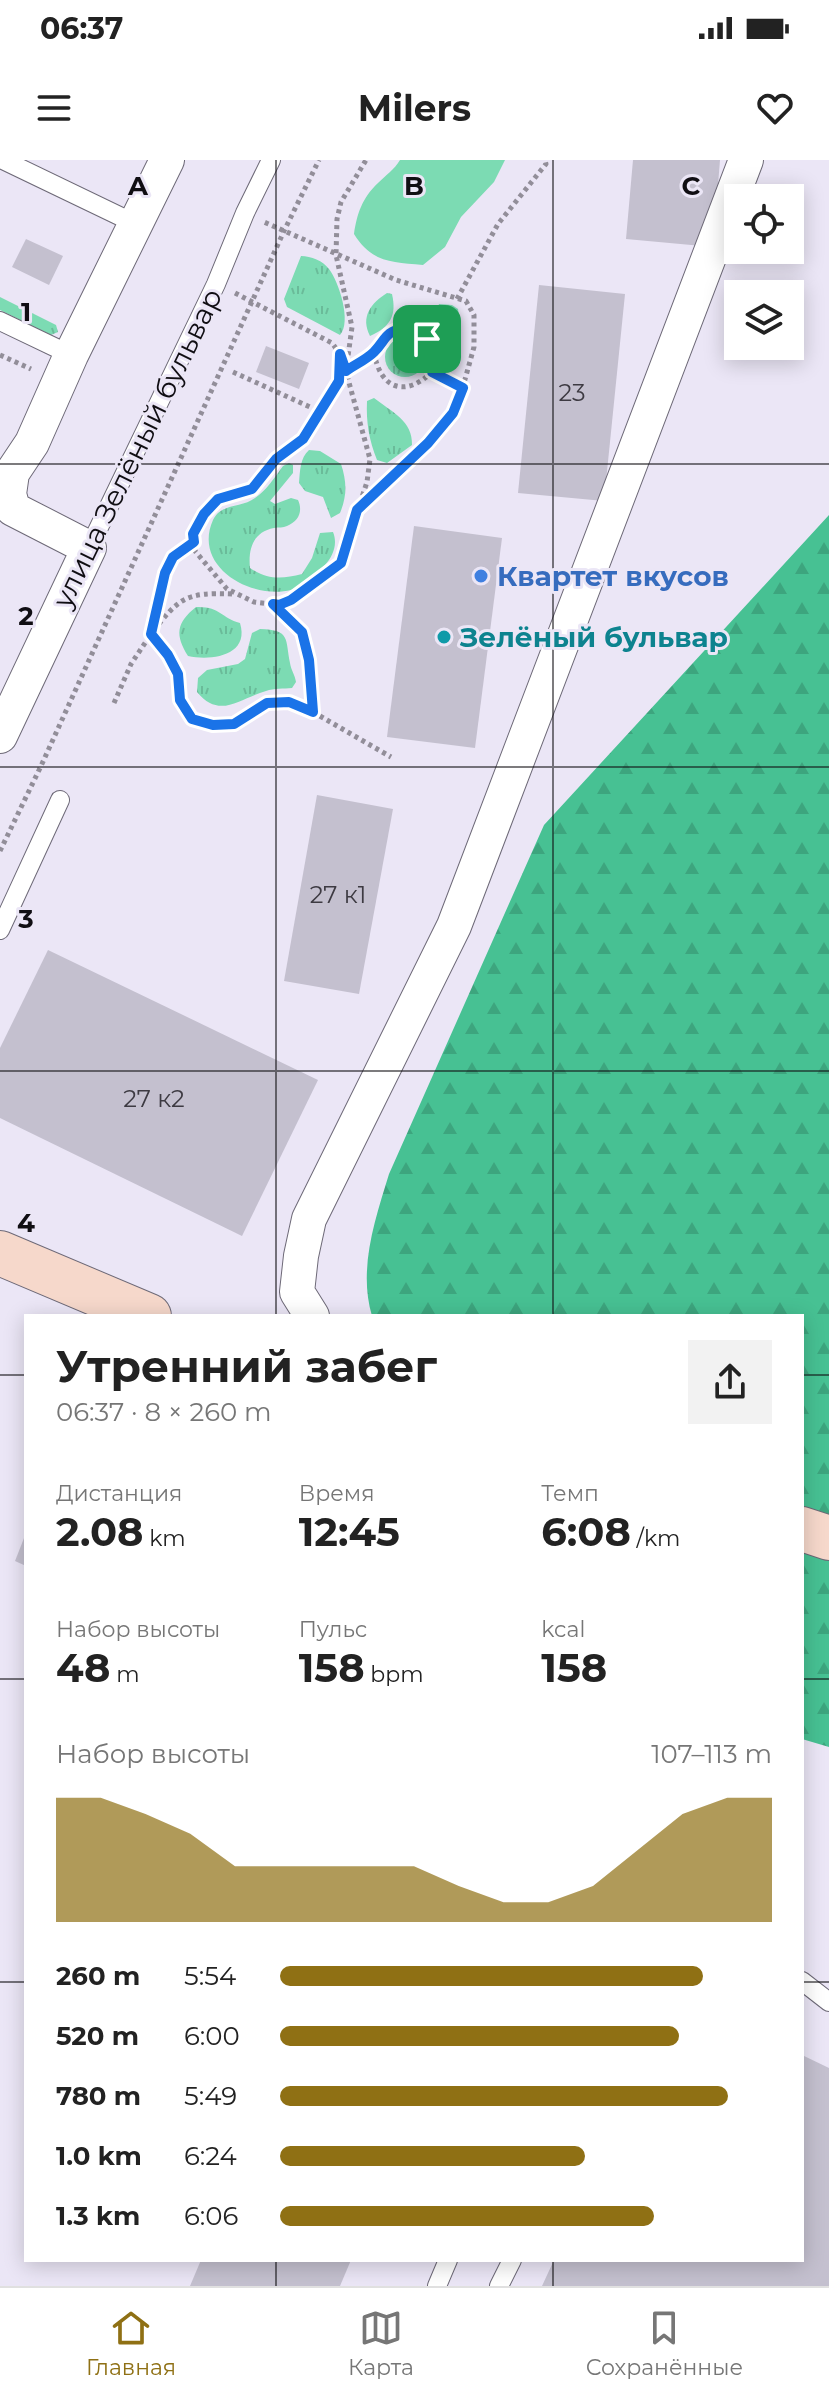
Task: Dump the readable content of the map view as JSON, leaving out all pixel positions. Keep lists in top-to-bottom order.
{
  "streets": {
    "street": ["улица Зелёный бульвар"]
  },
  "places": ["Квартет вкусов", "Зелёный бульвар"],
  "house_numbers": ["23", "27 к1", "27 к2"],
  "page": {
    "status": "06:37",
    "header": "Milers",
    "heading": ["Утренний забег", "06:37 · 8 × 260 m"],
    "stats": [
      ["Дистанция", "2.08 km"],
      ["Время", "12:45"],
      ["Темп", "6:08 /km"],
      ["Набор высоты", "48 m"],
      ["Пульс", "158 bpm"],
      ["kcal", "158"]
    ],
    "chart": ["Набор высоты", "107–113 m"],
    "list": [
      {
        "name": "260 m",
        "note": "5:54"
      },
      {
        "name": "520 m",
        "note": "6:00"
      },
      {
        "name": "780 m",
        "note": "5:49"
      },
      {
        "name": "1.0 km",
        "note": "6:24"
      },
      {
        "name": "1.3 km",
        "note": "6:06"
      }
    ],
    "tabs": ["Главная", "Карта", "Сохранённые"]
  },
  "grid": {
    "columns": ["A", "B", "C"],
    "rows": [
      "1",
      "2",
      "3",
      "4"
    ]
  }
}
